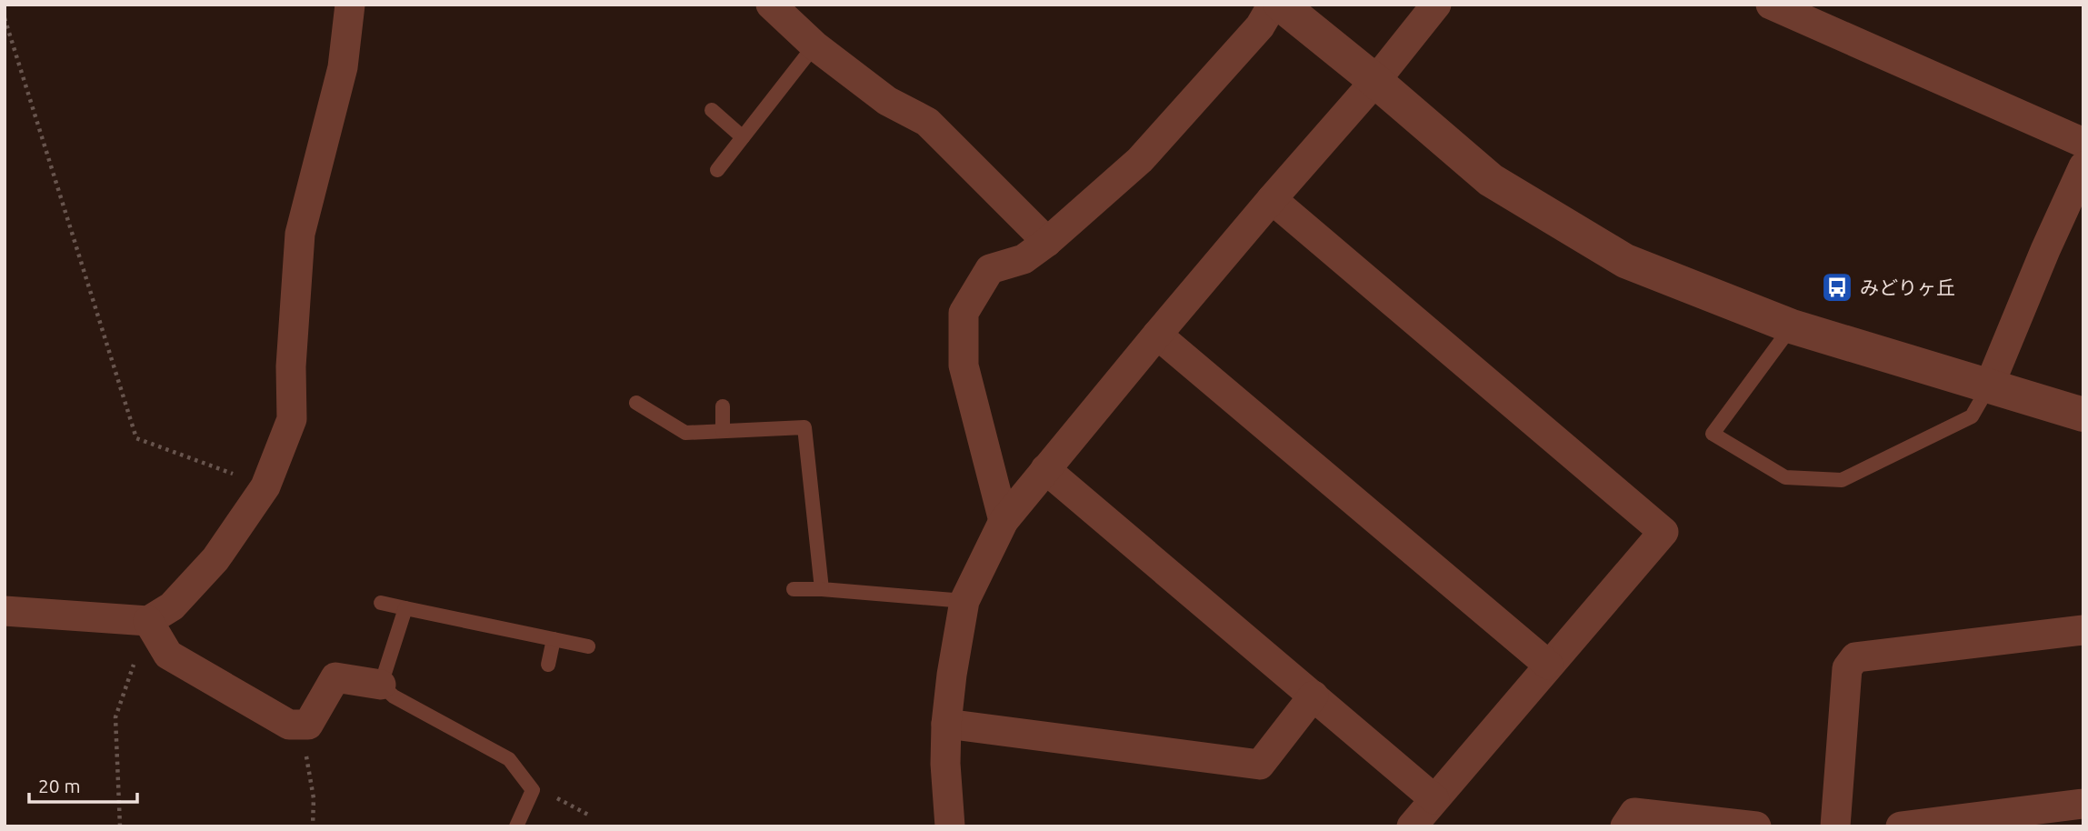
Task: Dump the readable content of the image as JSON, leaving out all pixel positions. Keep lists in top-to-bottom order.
{
  "places": {
    "bus stop": ["みどりヶ丘"]
  },
  "scale_bar": "20 m"
}
